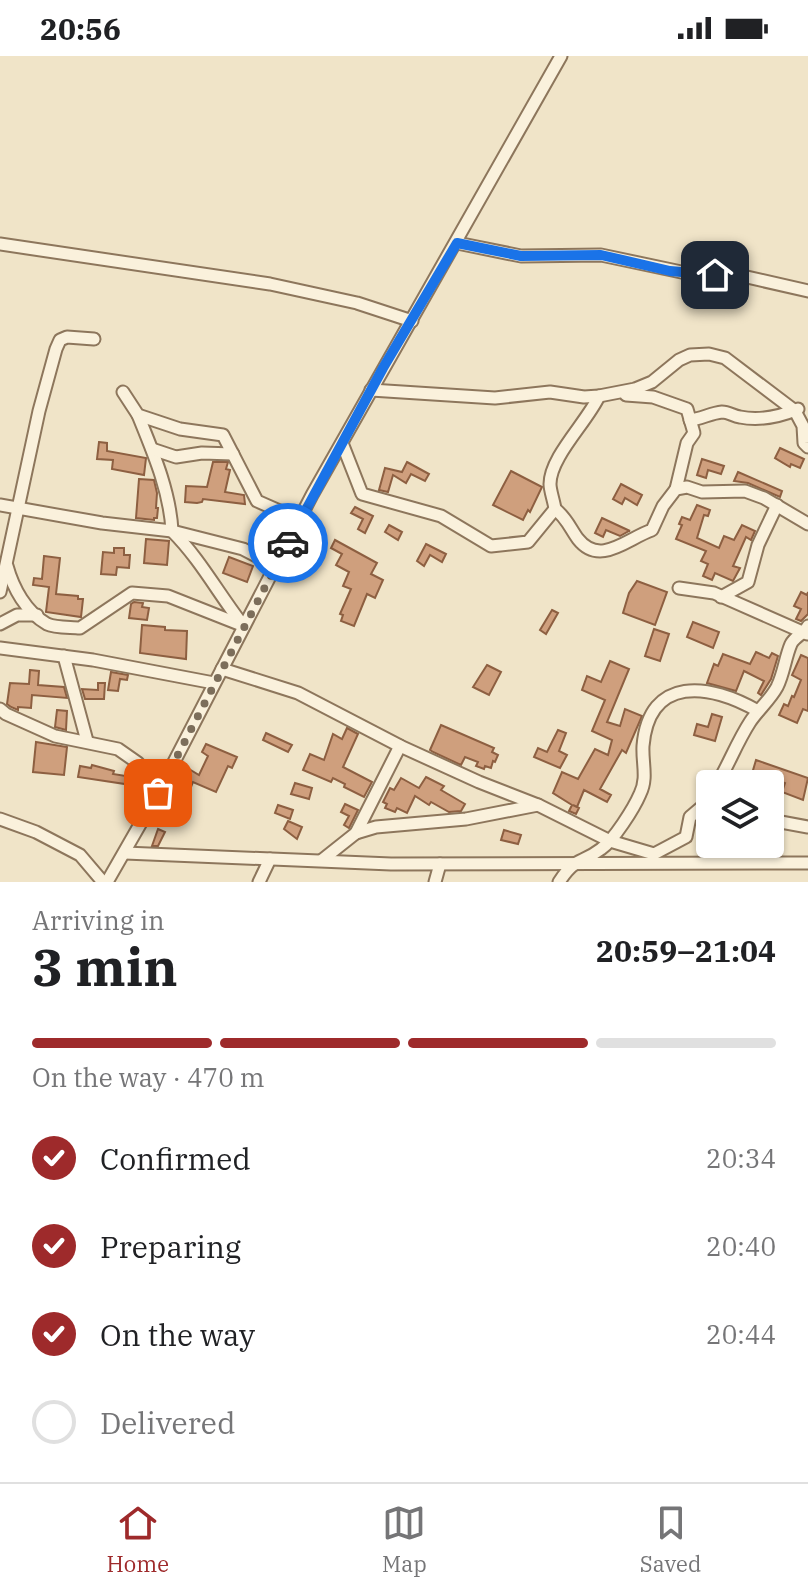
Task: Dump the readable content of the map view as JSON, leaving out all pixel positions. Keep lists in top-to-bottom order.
{
  "page": {
    "status": "20:56",
    "heading": ["3 min", "Arriving in", "20:59–21:04"],
    "bar": "On the way · 470 m",
    "list": [
      ["Confirmed", "20:34"],
      ["Preparing", "20:40"],
      ["On the way", "20:44"],
      "Delivered"
    ],
    "tabs": ["Home", "Map", "Saved"]
  }
}
